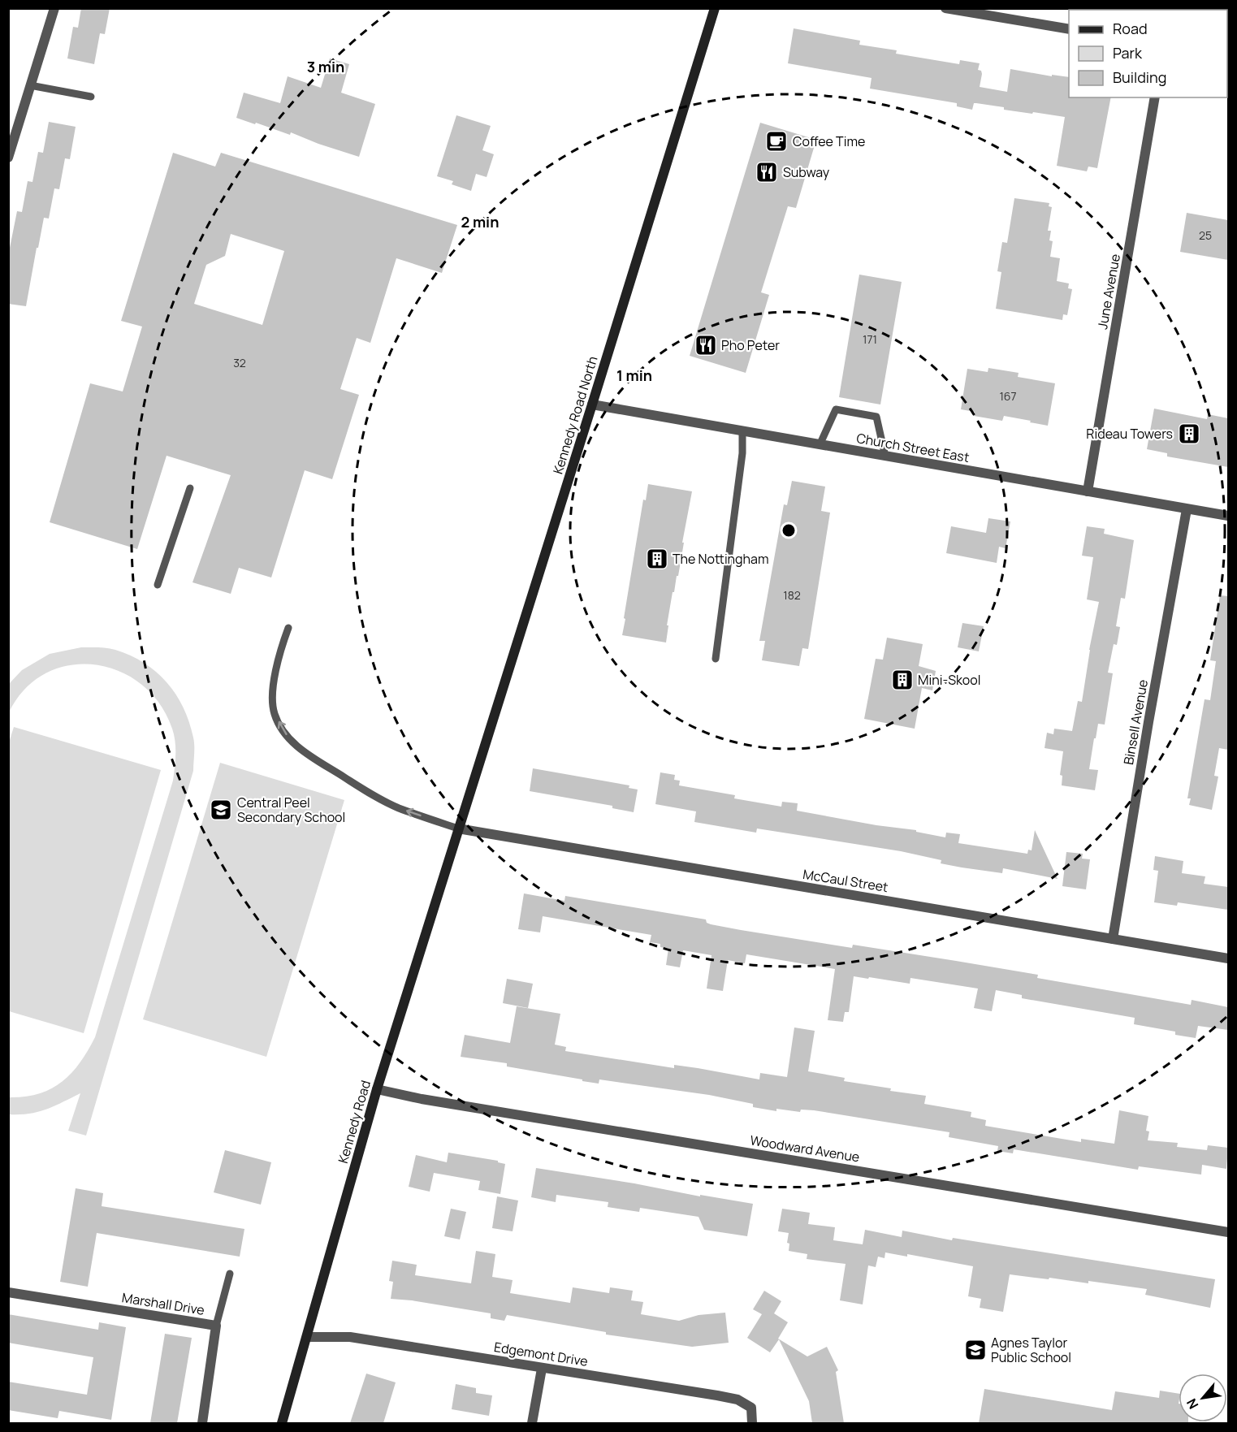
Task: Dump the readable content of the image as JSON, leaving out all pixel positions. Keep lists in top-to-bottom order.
{
  "streets": {
    "main road": ["Kennedy Road North", "Kennedy Road"],
    "street": [
      "June Avenue",
      "Church Street East",
      "Binsell Avenue",
      "McCaul Street",
      "Woodward Avenue",
      "Marshall Drive",
      "Edgemont Drive"
    ]
  },
  "crossings": [
    ["June Avenue", "Church Street East"],
    ["Kennedy Road North", "Church Street East"],
    ["Kennedy Road North", "McCaul Street"],
    ["Kennedy Road North", "Kennedy Road"],
    ["Church Street East", "Binsell Avenue"],
    ["Binsell Avenue", "McCaul Street"],
    ["McCaul Street", "Kennedy Road"],
    ["Kennedy Road", "Woodward Avenue"],
    ["Kennedy Road", "Edgemont Drive"]
  ],
  "places": {
    "cafe": ["Coffee Time"],
    "restaurant": ["Subway", "Pho Peter"],
    "building": ["Rideau Towers", "The Nottingham", "Mini-Skool"],
    "school or university": ["Central Peel Secondary School", "Agnes Taylor Public School"]
  },
  "house_numbers": [
    "25",
    "171",
    "32",
    "167",
    "182"
  ],
  "legend": ["Road", "Park", "Building"],
  "north": "bottom left",
  "rings": ["3 min", "2 min", "1 min"]
}
